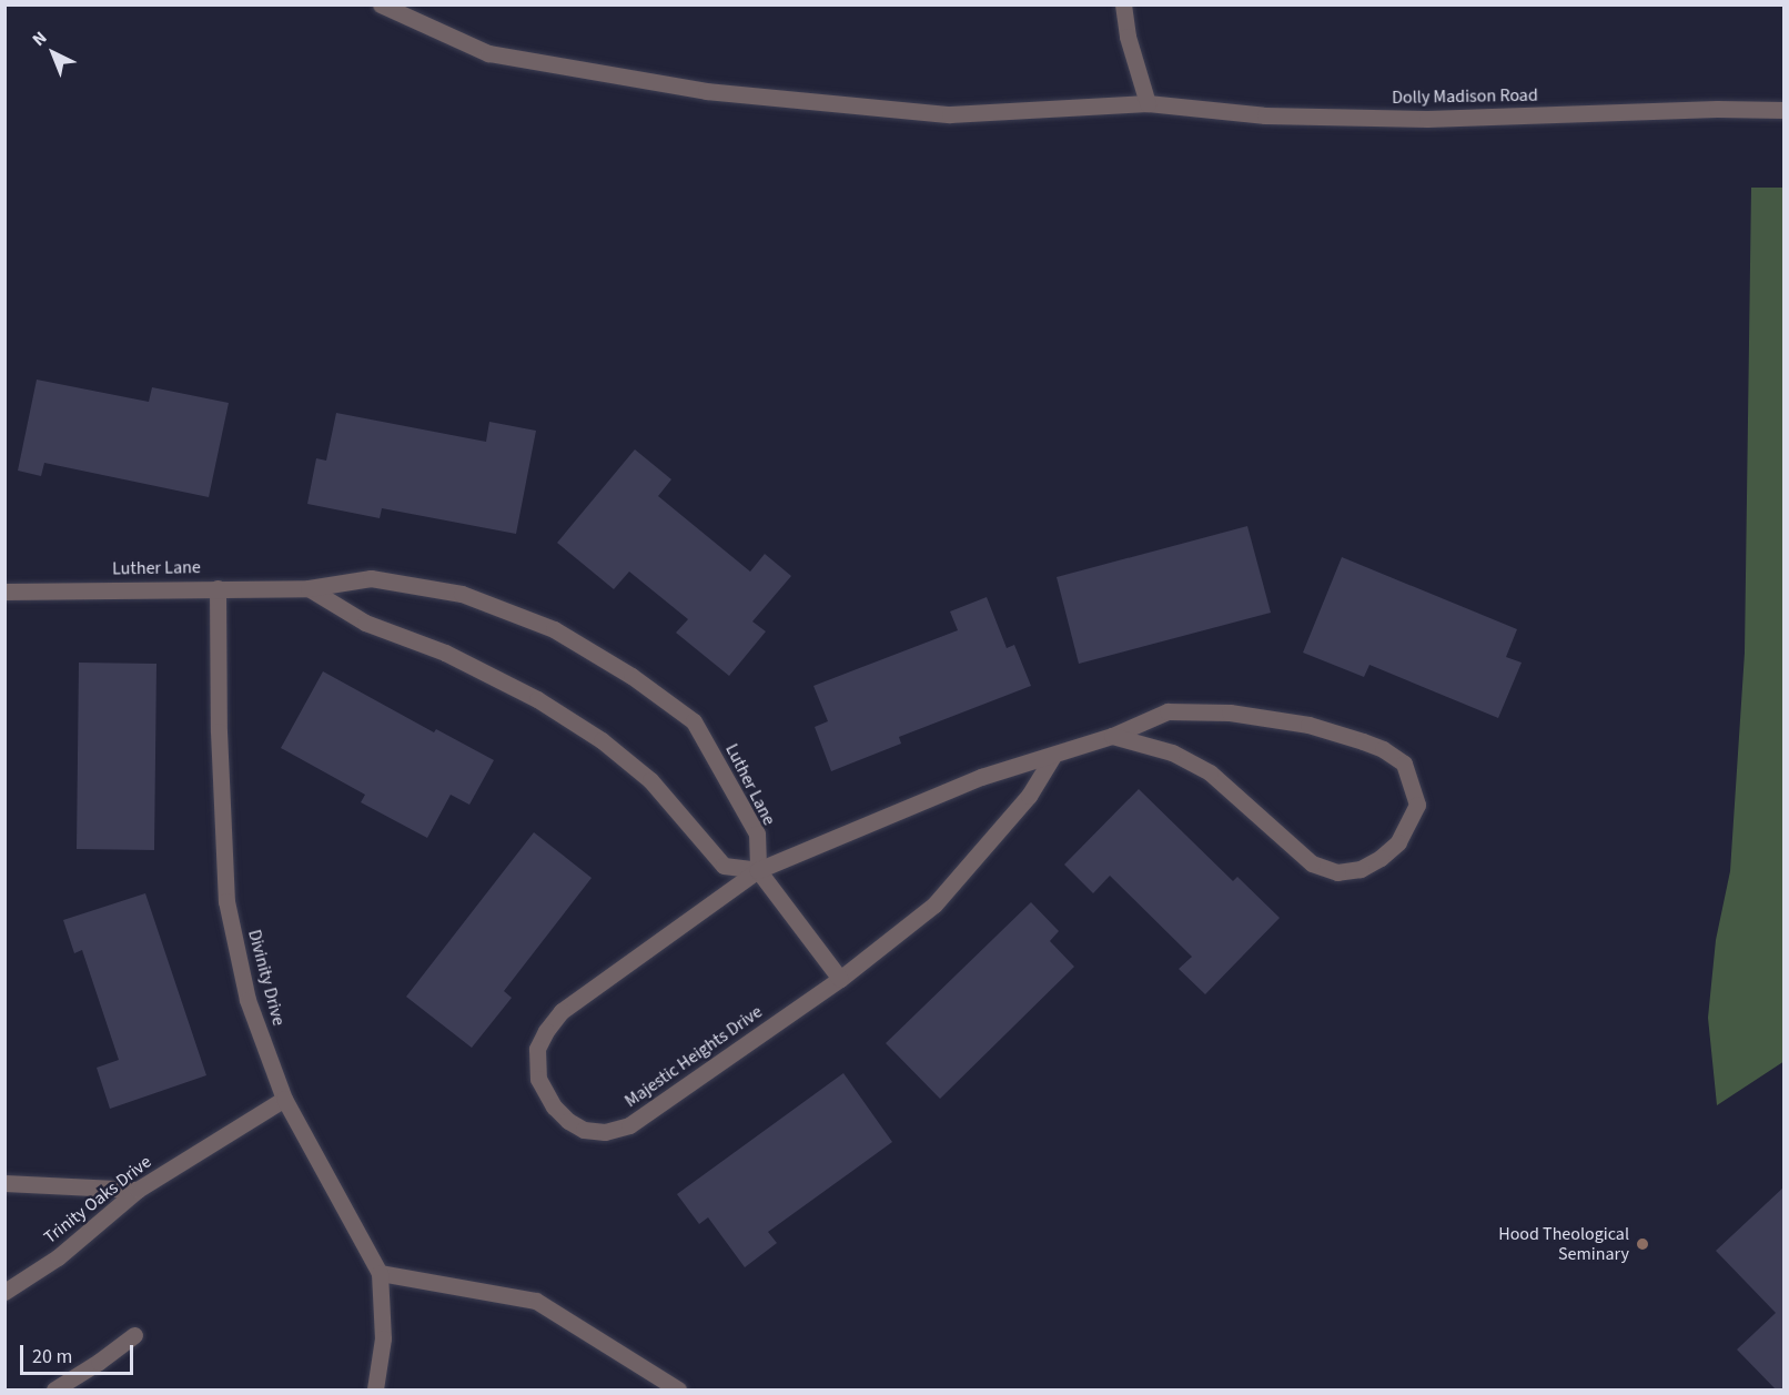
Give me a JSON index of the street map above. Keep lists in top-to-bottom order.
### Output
{
  "streets": {
    "street": [
      "Dolly Madison Road",
      "Luther Lane",
      "Divinity Drive",
      "Majestic Heights Drive",
      "Trinity Oaks Drive"
    ]
  },
  "crossings": [
    ["Luther Lane", "Divinity Drive"],
    ["Luther Lane", "Majestic Heights Drive"],
    ["Divinity Drive", "Trinity Oaks Drive"]
  ],
  "places": ["Hood Theological Seminary"],
  "scale_bar": "20 m",
  "north": "top left"
}
